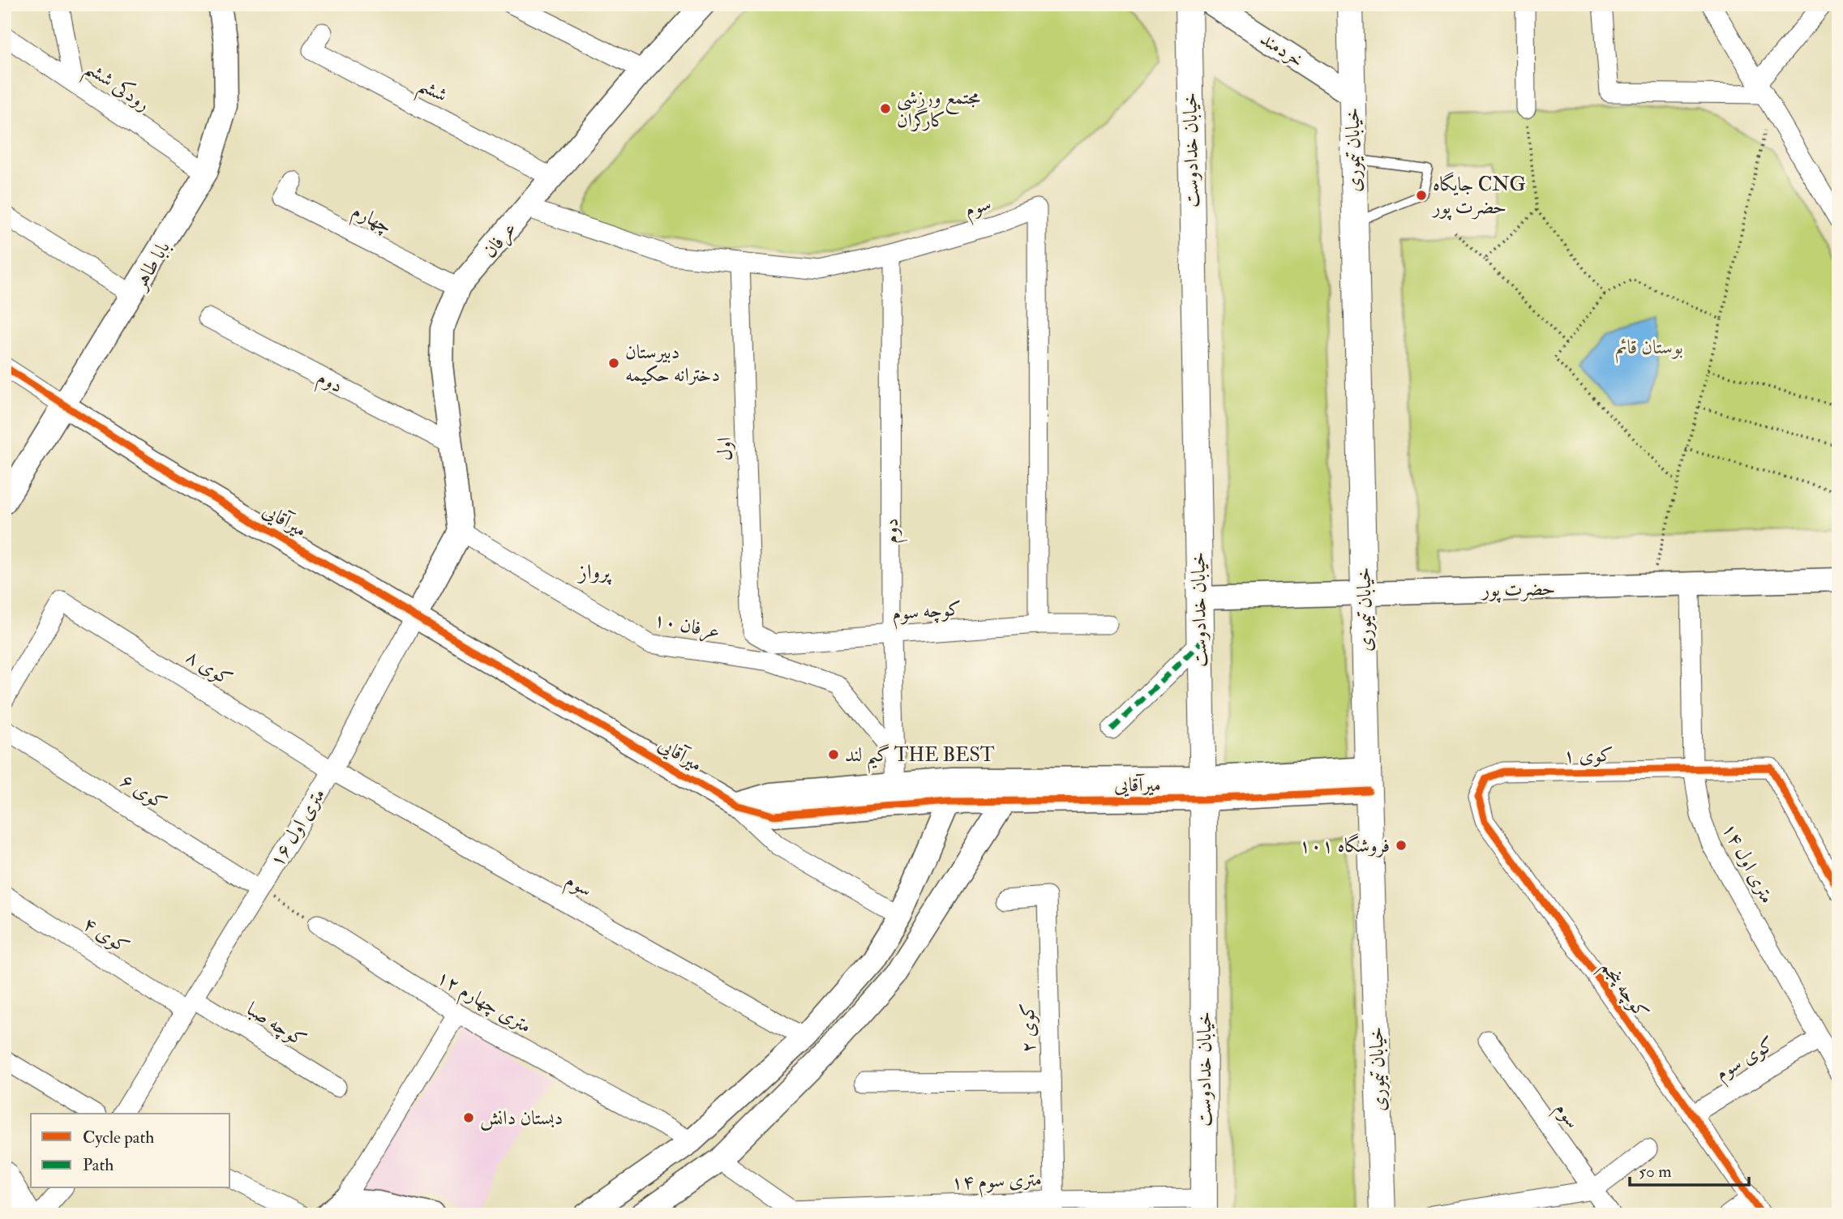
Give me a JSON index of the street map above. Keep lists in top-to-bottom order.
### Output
{
  "streets": {
    "main road": ["خیابان خدادوست", "خیابان تیموری"],
    "street": [
      "خردمند",
      "رودکی ششم",
      "ششم",
      "سوم",
      "چهارم",
      "عرفان",
      "بابا طاهر",
      "دوم",
      "اول",
      "میرآقایی",
      "حضرت پور",
      "کوچه سوم",
      "عرفان ۱۰",
      "کوی ۸",
      "کوی ۱",
      "کوی ۶",
      "۱۶ متری اول",
      "۱۴ متری اول",
      "کوی ۴",
      "کوچه پنجم",
      "۱۲ متری چهارم",
      "کوچه صبا",
      "کوی ۲",
      "کوی سوم",
      "۱۴ متری سوم"
    ]
  },
  "crossings": [
    ["خردمند", "خیابان تیموری"],
    ["رودکی ششم", "بابا طاهر"],
    ["ششم", "عرفان"],
    ["خیابان خدادوست", "میرآقایی"],
    ["خیابان خدادوست", "حضرت پور"],
    ["خیابان خدادوست", "۱۴ متری سوم"],
    ["خیابان تیموری", "میرآقایی"],
    ["خیابان تیموری", "حضرت پور"],
    ["سوم", "عرفان"],
    ["سوم", "دوم"],
    ["سوم", "اول"],
    ["سوم", "کوچه سوم"],
    ["سوم", "کوی ۸"],
    ["سوم", "۱۶ متری اول"],
    ["چهارم", "عرفان"],
    ["عرفان", "دوم"],
    ["عرفان", "عرفان ۱۰"],
    ["عرفان", "۱۶ متری اول"],
    ["بابا طاهر", "میرآقایی"],
    ["دوم", "میرآقایی"],
    ["دوم", "کوچه سوم"],
    ["دوم", "عرفان ۱۰"],
    ["اول", "کوچه سوم"],
    ["میرآقایی", "۱۶ متری اول"],
    ["حضرت پور", "۱۴ متری اول"],
    ["عرفان ۱۰", "۱۶ متری اول"],
    ["کوی ۸", "۱۶ متری اول"],
    ["کوی ۱", "۱۴ متری اول"],
    ["کوی ۱", "کوچه پنجم"],
    ["کوی ۶", "۱۶ متری اول"],
    ["۱۶ متری اول", "کوی ۴"],
    ["۱۶ متری اول", "کوچه صبا"],
    ["۱۴ متری اول", "کوی سوم"],
    ["کوی ۴", "کوچه صبا"],
    ["کوچه پنجم", "کوی سوم"],
    ["کوی ۲", "۱۴ متری سوم"]
  ],
  "districts": ["پرواز"],
  "parks": ["بوستان قائم"],
  "places": [
    "مجتمع ورزشی کارگران",
    "جایگاه CNG حضرت پور",
    "دبیرستان دخترانه حکیمه",
    "گیم لند THE BEST",
    "فروشگاه ۱۰۱",
    "دبستان دانش"
  ],
  "legend": ["Cycle path", "Path"],
  "scale_bar": "50 m"
}
